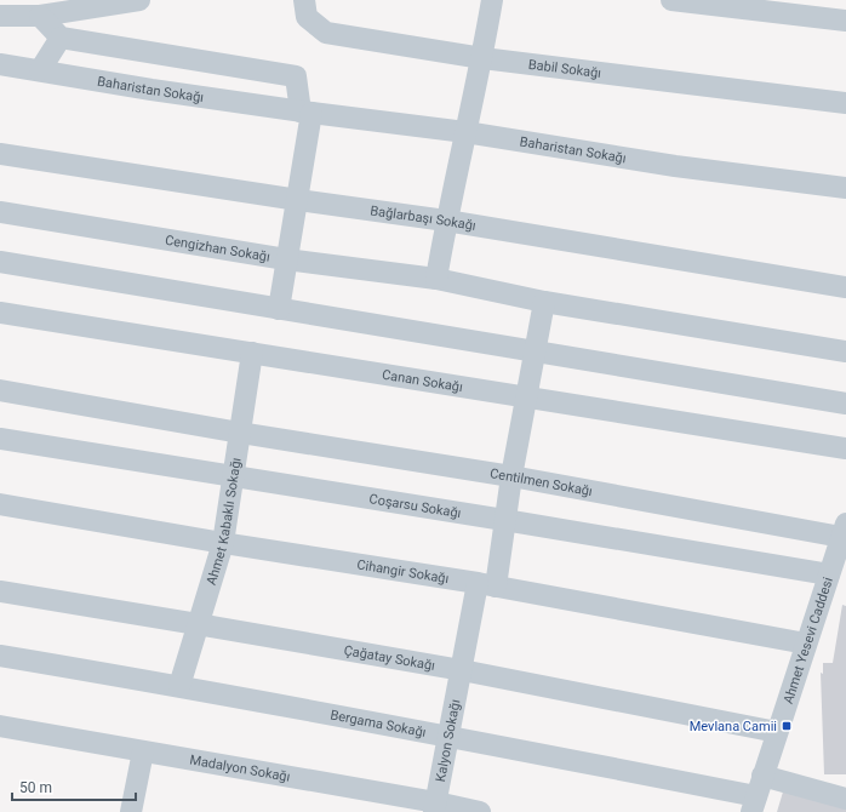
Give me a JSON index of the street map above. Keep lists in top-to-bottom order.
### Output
{
  "streets": {
    "street": [
      "Babil Sokağı",
      "Baharistan Sokağı",
      "Bağlarbaşı Sokağı",
      "Cengizhan Sokağı",
      "Canan Sokağı",
      "Centilmen Sokağı",
      "Coşarsu Sokağı",
      "Ahmet Kabaklı Sokağı",
      "Cihangir Sokağı",
      "Ahmet Yesevi Caddesi",
      "Çağatay Sokağı",
      "Bergama Sokağı",
      "Kalyon Sokağı",
      "Madalyon Sokağı"
    ]
  },
  "crossings": [
    ["Cengizhan Sokağı", "Kalyon Sokağı"],
    ["Canan Sokağı", "Ahmet Kabaklı Sokağı"],
    ["Canan Sokağı", "Kalyon Sokağı"],
    ["Centilmen Sokağı", "Ahmet Kabaklı Sokağı"],
    ["Centilmen Sokağı", "Ahmet Yesevi Caddesi"],
    ["Centilmen Sokağı", "Kalyon Sokağı"],
    ["Coşarsu Sokağı", "Ahmet Kabaklı Sokağı"],
    ["Coşarsu Sokağı", "Ahmet Yesevi Caddesi"],
    ["Coşarsu Sokağı", "Kalyon Sokağı"],
    ["Ahmet Kabaklı Sokağı", "Cihangir Sokağı"],
    ["Ahmet Kabaklı Sokağı", "Çağatay Sokağı"],
    ["Ahmet Kabaklı Sokağı", "Bergama Sokağı"],
    ["Cihangir Sokağı", "Ahmet Yesevi Caddesi"],
    ["Cihangir Sokağı", "Kalyon Sokağı"],
    ["Ahmet Yesevi Caddesi", "Çağatay Sokağı"],
    ["Ahmet Yesevi Caddesi", "Bergama Sokağı"],
    ["Çağatay Sokağı", "Kalyon Sokağı"],
    ["Bergama Sokağı", "Kalyon Sokağı"],
    ["Kalyon Sokağı", "Madalyon Sokağı"]
  ],
  "places": {
    "transit": ["Mevlana Camii"]
  },
  "scale_bar": "50 m"
}
